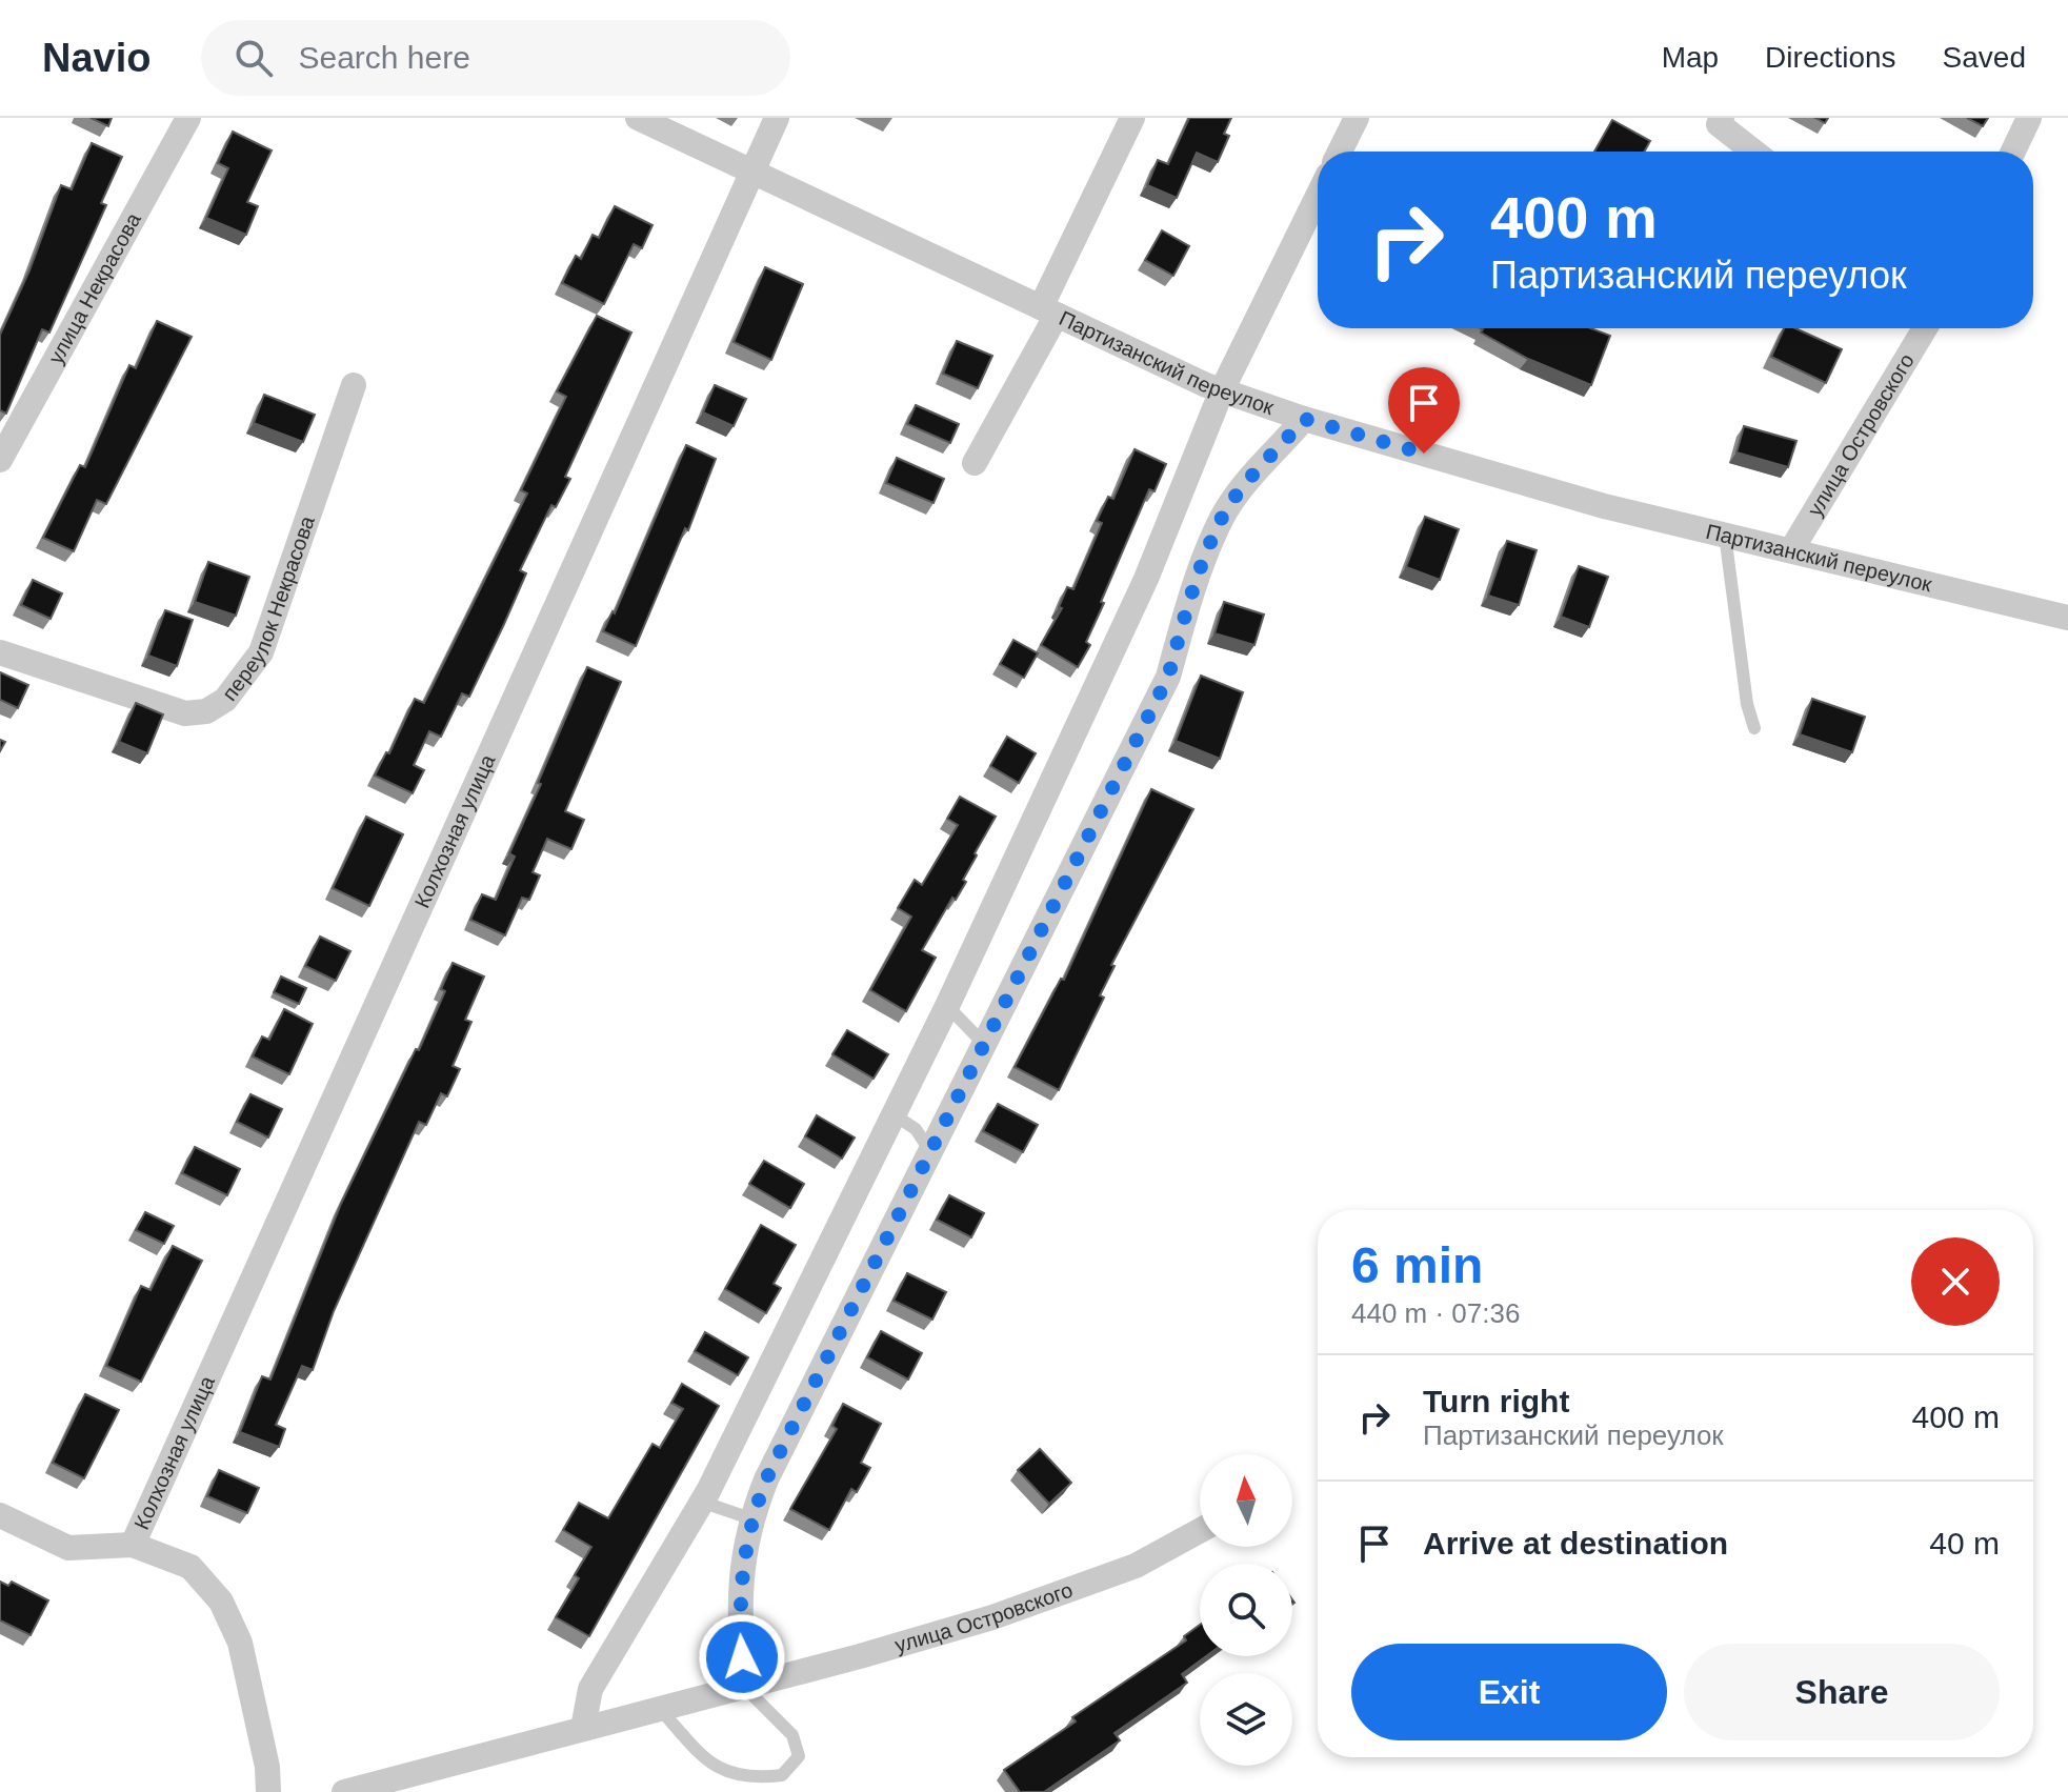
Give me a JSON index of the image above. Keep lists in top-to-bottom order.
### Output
{
  "streets": {
    "street": [
      "улица Некрасова",
      "Партизанский переулок",
      "улица Островского",
      "переулок Некрасова",
      "Колхозная улица"
    ]
  },
  "crossings": [
    ["Партизанский переулок", "улица Островского"],
    ["Партизанский переулок", "Колхозная улица"]
  ],
  "north": "top",
  "page": {
    "header": "Navio",
    "search": "Search here",
    "nav": ["Map", "Directions", "Saved"],
    "turn": ["400 m", "Партизанский переулок"],
    "heading": ["6 min", "440 m · 07:36"],
    "list": [
      {
        "name": "Turn right",
        "note": "Партизанский переулок",
        "value": "400 m"
      },
      {
        "name": "Arrive at destination",
        "value": "40 m"
      }
    ],
    "buttons": ["Exit", "Share"]
  }
}
